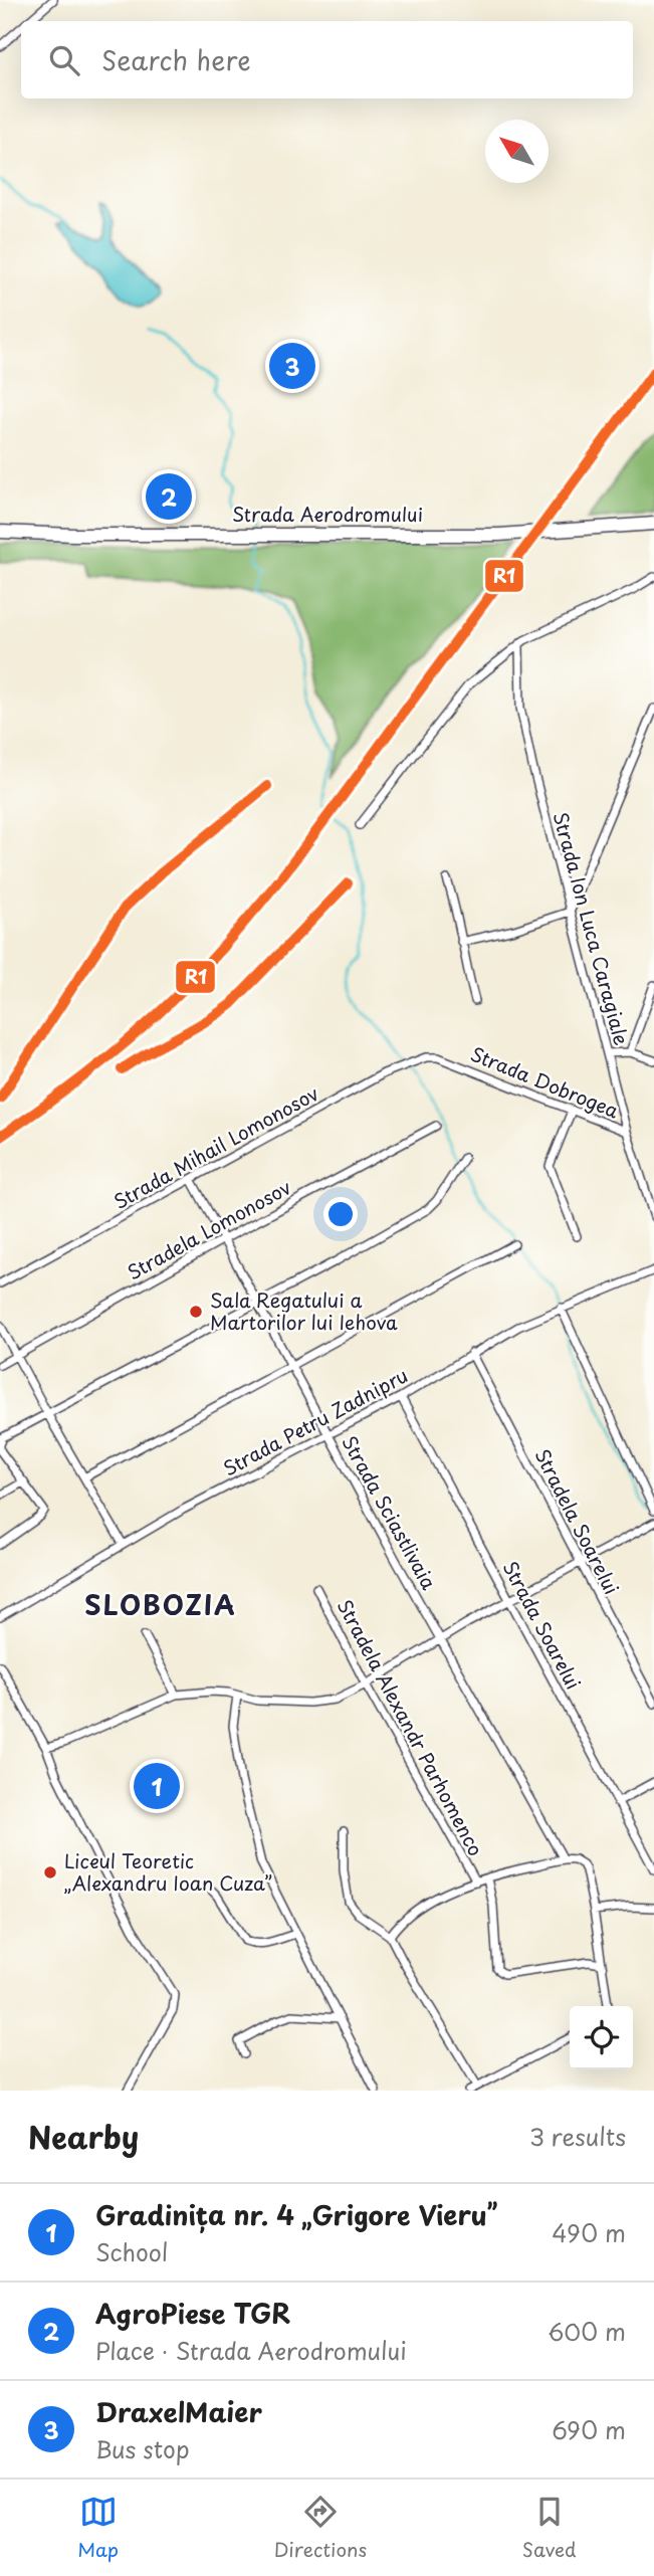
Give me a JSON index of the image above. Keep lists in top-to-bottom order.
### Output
{
  "streets": {
    "highway": ["Strada Aerodromului"],
    "street": [
      "Strada Ion Luca Caragiale",
      "Strada Dobrogea",
      "Strada Mihail Lomonosov",
      "Stradela Lomonosov",
      "Strada Petru Zadnipru",
      "Strada Sciastlivaia",
      "Stradela Soarelui",
      "Strada Soarelui",
      "Stradela Alexandr Parhomenco"
    ]
  },
  "crossings": [
    ["Strada Ion Luca Caragiale", "Strada Dobrogea"],
    ["Strada Dobrogea", "Strada Mihail Lomonosov"],
    ["Strada Mihail Lomonosov", "Strada Sciastlivaia"],
    ["Stradela Lomonosov", "Strada Sciastlivaia"],
    ["Strada Petru Zadnipru", "Strada Sciastlivaia"],
    ["Strada Petru Zadnipru", "Stradela Soarelui"],
    ["Strada Petru Zadnipru", "Strada Soarelui"]
  ],
  "districts": ["SLOBOZIA"],
  "places": ["Sala Regatului a Martorilor lui Iehova", "Liceul Teoretic „Alexandru Ioan Cuza”"],
  "lines": ["transit line R1"],
  "north": "top left",
  "page": {
    "search": "Search here",
    "pins": ["3", "2", "1"],
    "heading": ["Nearby", "3 results"],
    "list": [
      {
        "mark": "1",
        "name": "Gradinița nr. 4 „Grigore Vieru”",
        "note": "School",
        "value": "490 m"
      },
      {
        "mark": "2",
        "name": "AgroPiese TGR",
        "note": "Place · Strada Aerodromului",
        "value": "600 m"
      },
      {
        "mark": "3",
        "name": "DraxelMaier",
        "note": "Bus stop",
        "value": "690 m"
      }
    ],
    "nav": ["Map", "Directions", "Saved"]
  }
}
